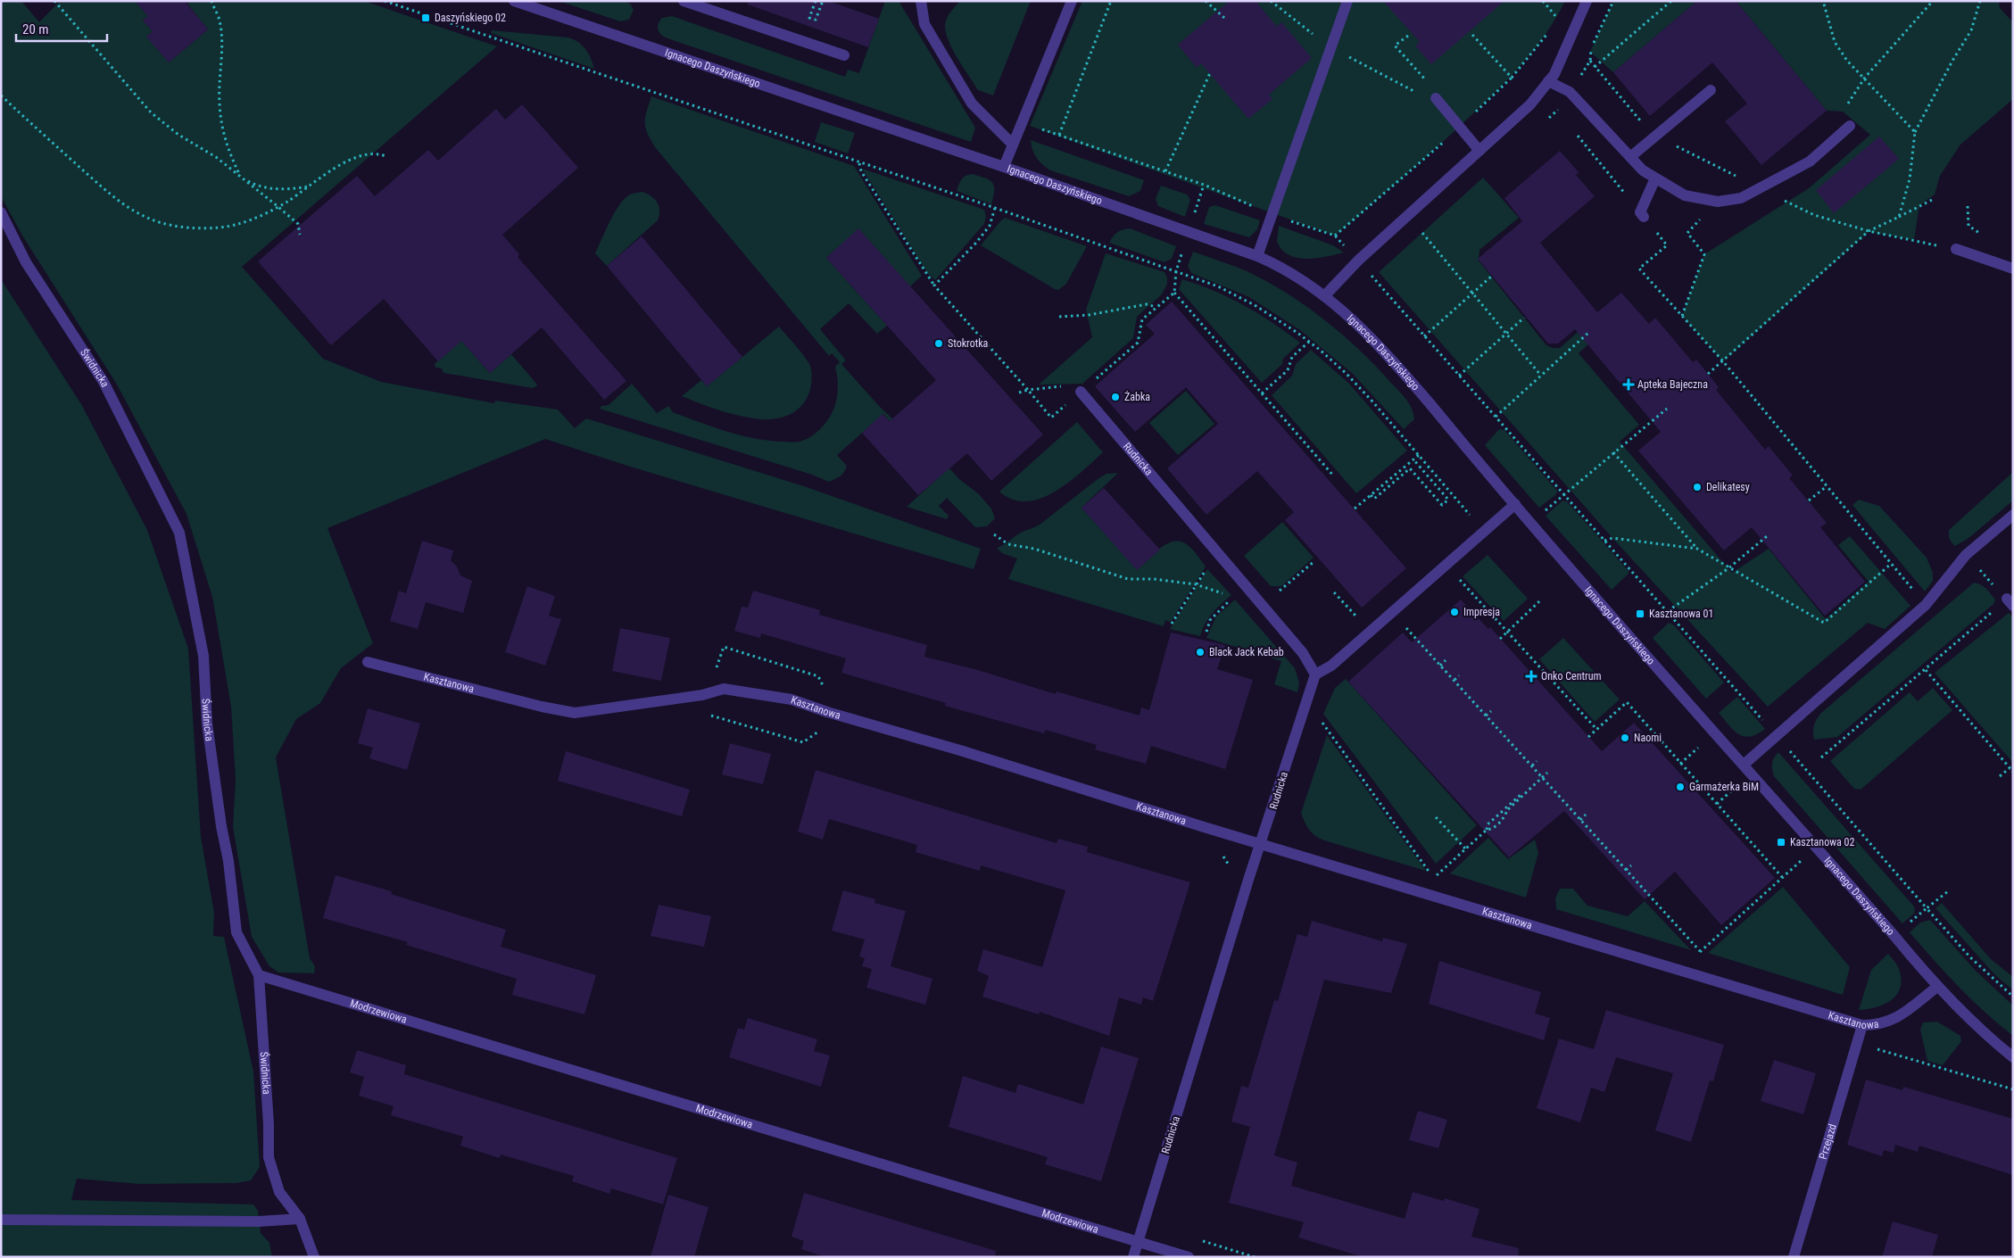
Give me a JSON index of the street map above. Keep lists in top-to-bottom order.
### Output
{
  "streets": {
    "street": [
      "Ignacego Daszyńskiego",
      "Świdnicka",
      "Rudnicka",
      "Kasztanowa",
      "Modrzewiowa",
      "Przejazd"
    ]
  },
  "crossings": [
    ["Ignacego Daszyńskiego", "Kasztanowa"],
    ["Świdnicka", "Modrzewiowa"],
    ["Rudnicka", "Kasztanowa"],
    ["Rudnicka", "Modrzewiowa"],
    ["Kasztanowa", "Przejazd"]
  ],
  "places": {
    "transit": ["Daszyńskiego 02", "Kasztanowa 01", "Kasztanowa 02"],
    "other": [
      "Stokrotka",
      "Żabka",
      "Delikatesy",
      "Impresja",
      "Black Jack Kebab",
      "Naomi",
      "Garmażerka BiM"
    ],
    "health": ["Apteka Bajeczna", "Onko Centrum"]
  },
  "scale_bar": "20 m"
}
